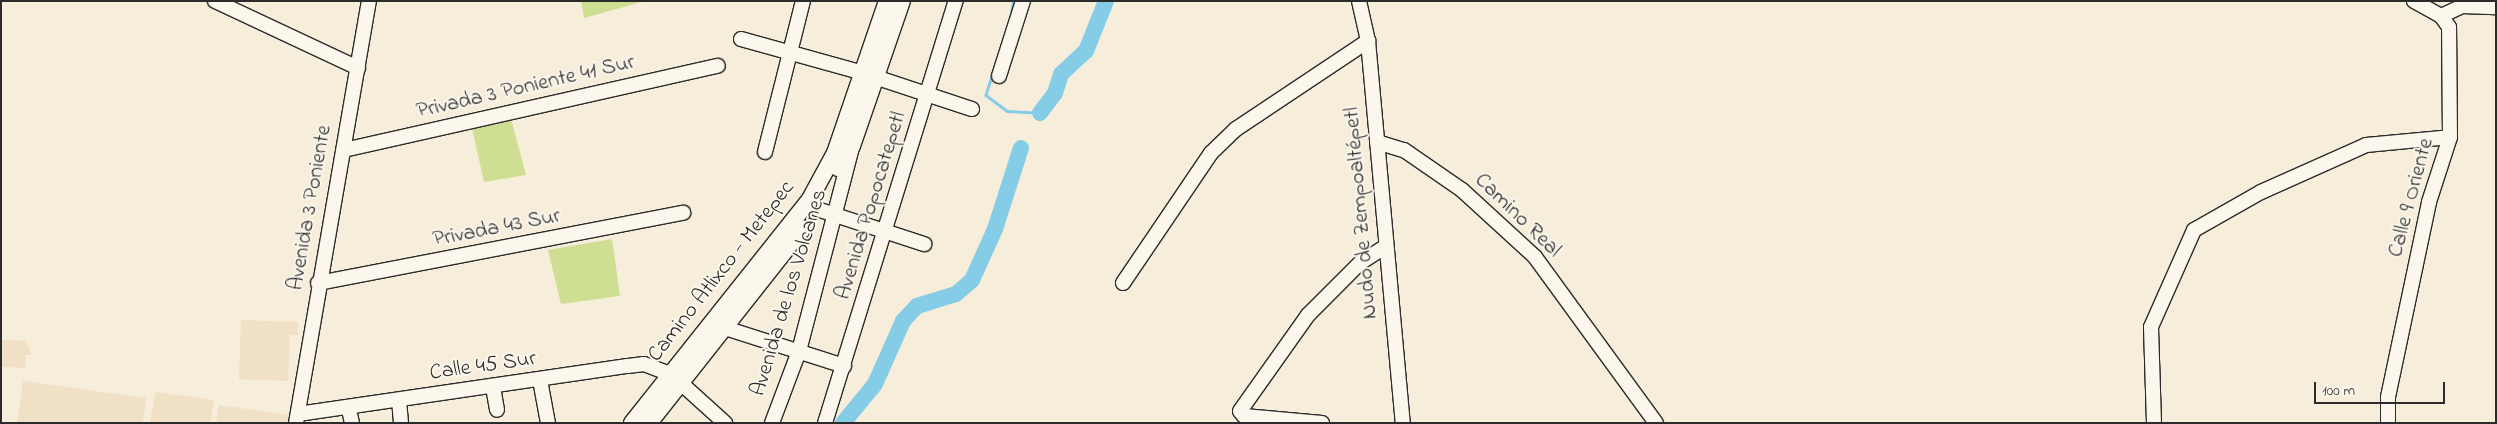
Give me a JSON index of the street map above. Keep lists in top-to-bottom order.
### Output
{
  "streets": {
    "main road": ["Camino Atlixco - Metepec"],
    "street": [
      "Privada 3 Poniente 41 Sur",
      "Calle 9 Oriente",
      "Avenida Popocatepetl",
      "Avenida 3 Poniente",
      "Nudo de Zempoaltépetl",
      "Camino Real",
      "Privada 43 Sur",
      "Avenida de los Volcanes",
      "Calle 45 Sur"
    ]
  },
  "crossings": [
    ["Privada 3 Poniente 41 Sur", "Avenida 3 Poniente"],
    ["Avenida 3 Poniente", "Privada 43 Sur"],
    ["Avenida 3 Poniente", "Calle 45 Sur"],
    ["Nudo de Zempoaltépetl", "Camino Real"],
    ["Camino Atlixco - Metepec", "Calle 45 Sur"]
  ],
  "scale_bar": "100 m"
}
